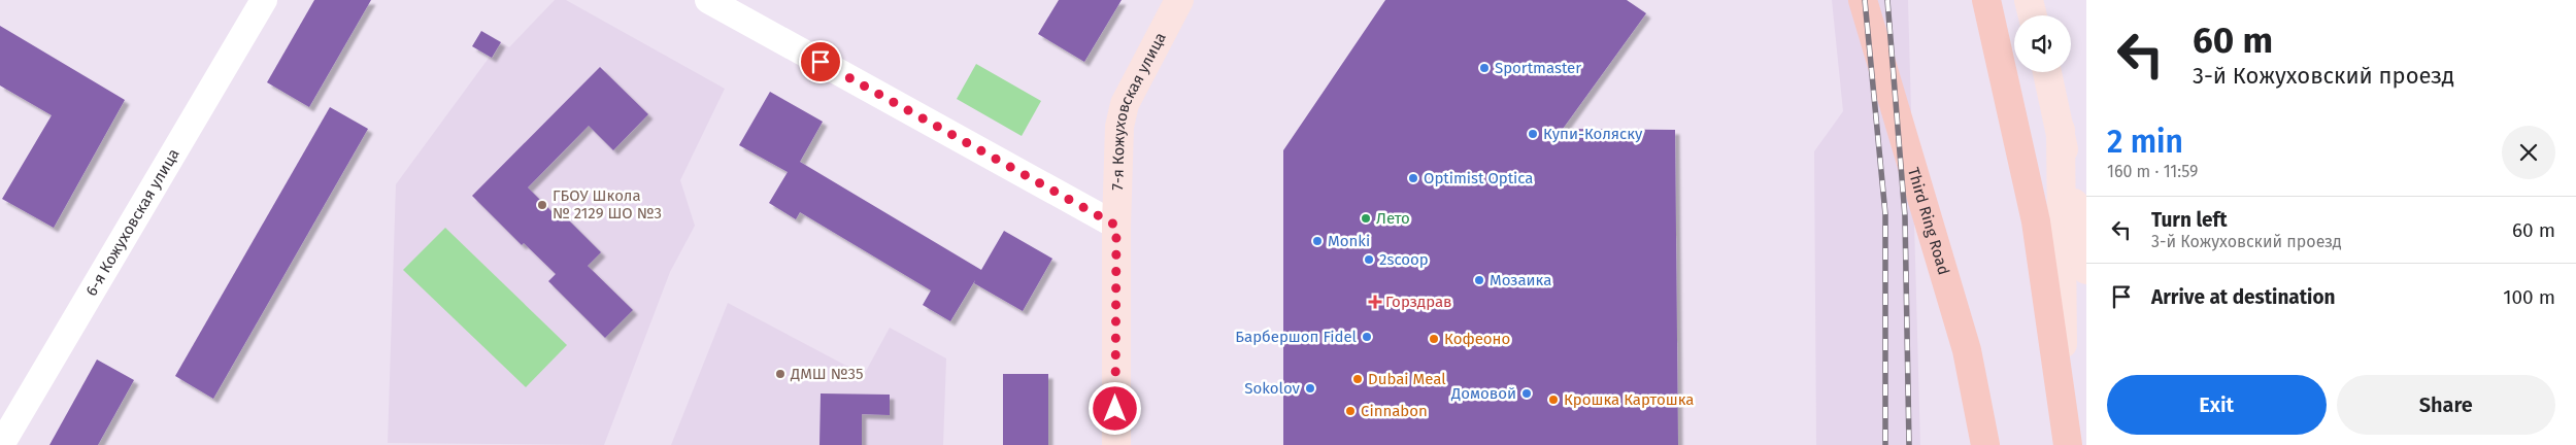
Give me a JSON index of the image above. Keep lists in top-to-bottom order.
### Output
{
  "streets": {
    "main road": ["7-я Кожуховская улица", "Third Ring Road"],
    "street": ["6-я Кожуховская улица"]
  },
  "places": {
    "other": [
      "Sportmaster",
      "Купи-Коляску",
      "Optimist Optica",
      "ГБОУ Школа № 2129 ШО №3",
      "Лето",
      "Monki",
      "2scoop",
      "Мозаика",
      "Барбершоп Fidel",
      "Кофеоно",
      "ДМШ №35",
      "Dubai Meal",
      "Sokolov",
      "Домовой",
      "Крошка Картошка",
      "Cinnabon"
    ],
    "health": ["Горздрав"]
  },
  "page": {
    "turn": ["60 m", "3-й Кожуховский проезд"],
    "heading": ["2 min", "160 m · 11:59"],
    "list": [
      {
        "name": "Turn left",
        "note": "3-й Кожуховский проезд",
        "value": "60 m"
      },
      {
        "name": "Arrive at destination",
        "value": "100 m"
      }
    ],
    "buttons": ["Exit", "Share"]
  }
}
